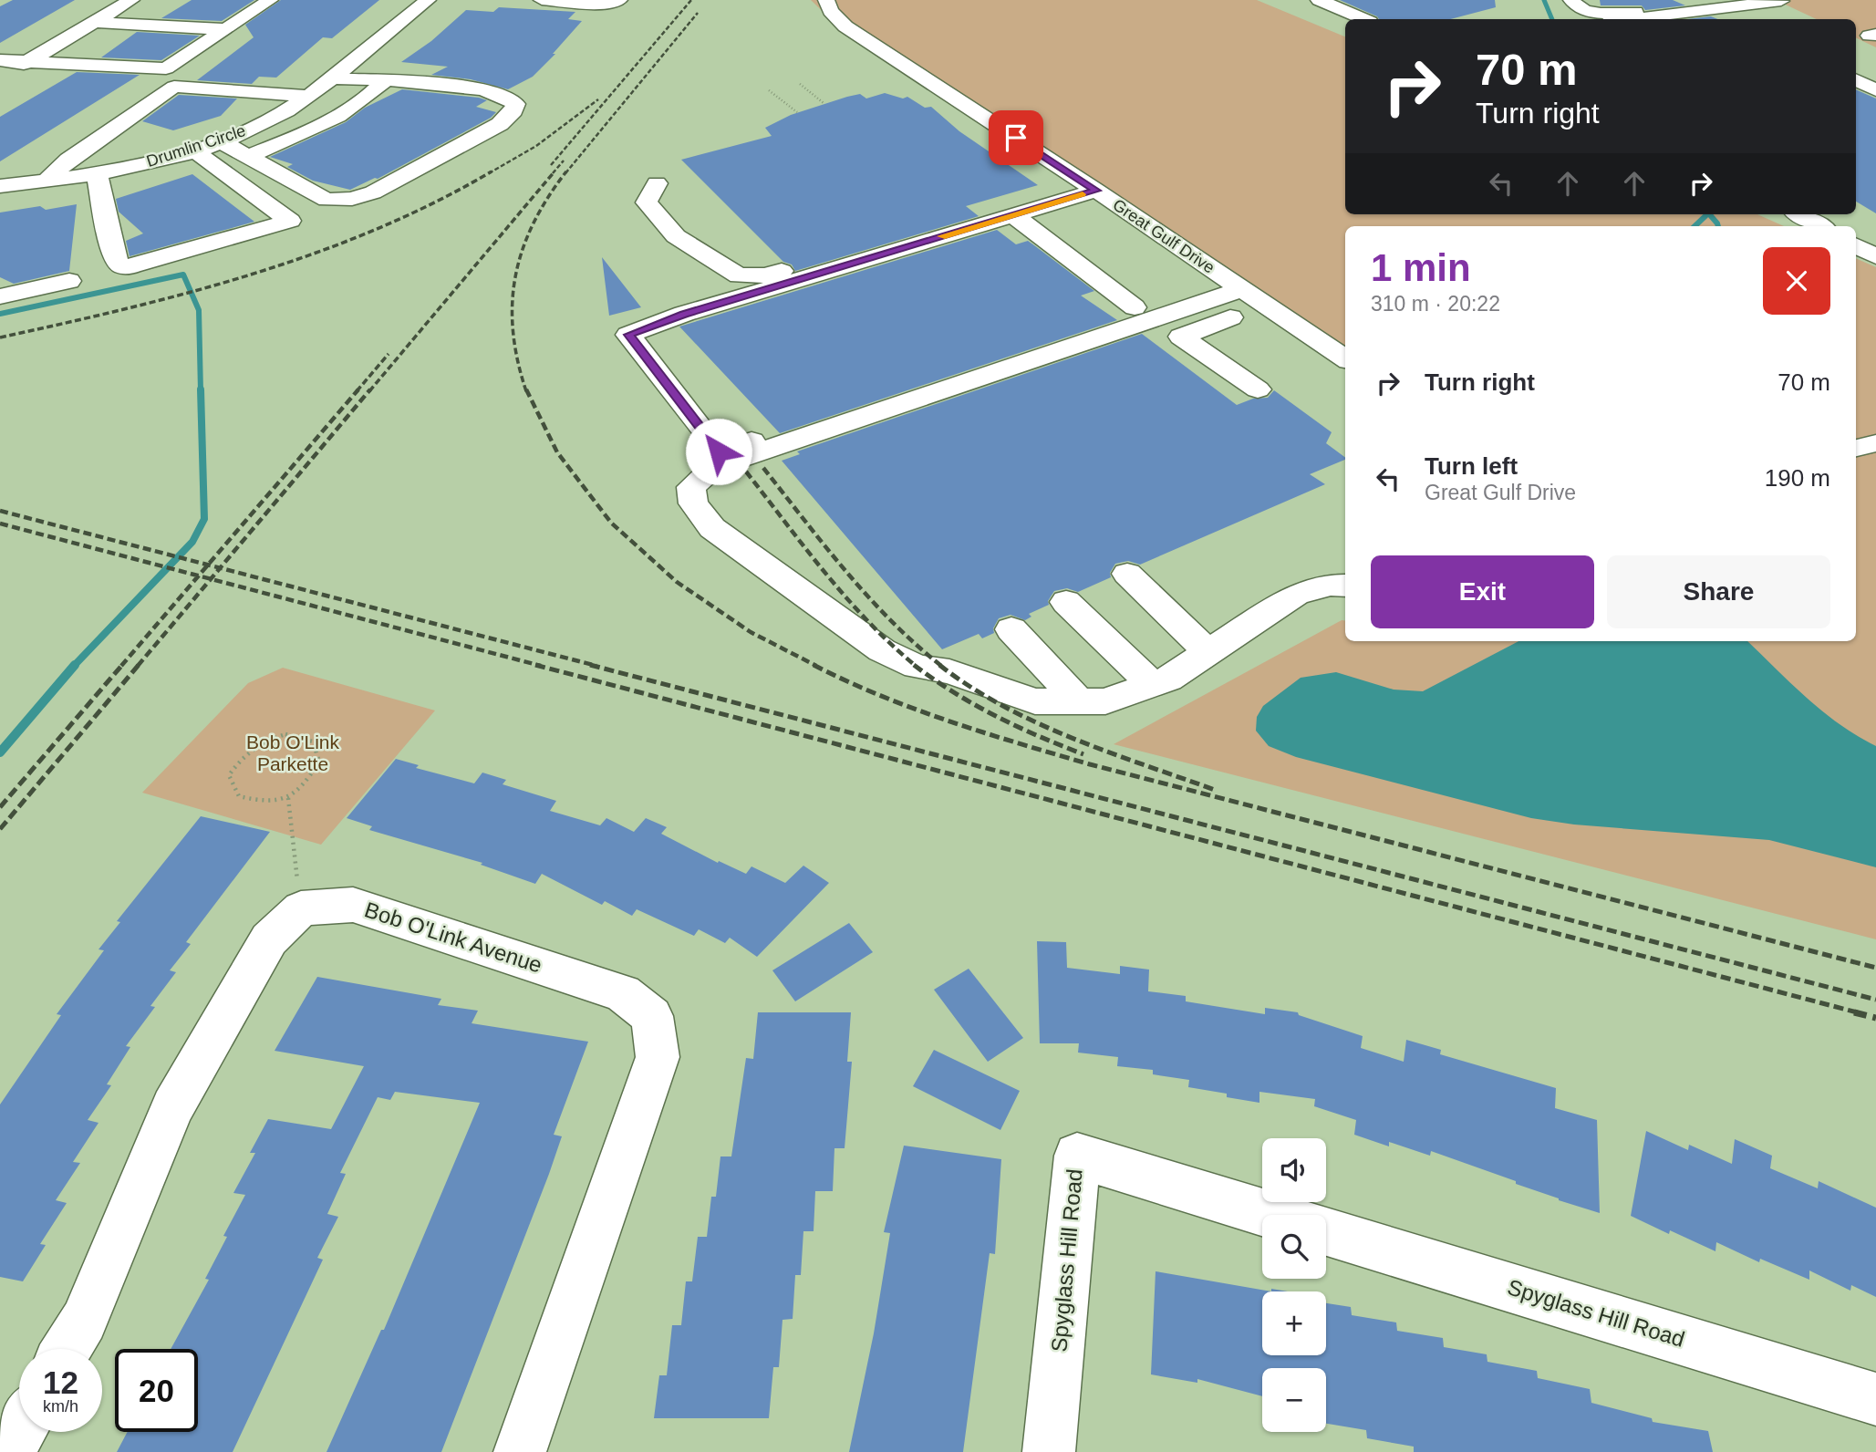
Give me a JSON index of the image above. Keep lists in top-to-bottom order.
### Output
{
  "streets": {
    "street": [
      "Drumlin Circle",
      "Great Gulf Drive",
      "Bob O'Link Avenue",
      "Spyglass Hill Road"
    ]
  },
  "parks": ["Bob O'Link Parkette"],
  "page": {
    "turn": ["70 m", "Turn right"],
    "heading": ["1 min", "310 m · 20:22"],
    "list": [
      {
        "name": "Turn right",
        "value": "70 m"
      },
      {
        "name": "Turn left",
        "note": "Great Gulf Drive",
        "value": "190 m"
      }
    ],
    "buttons": ["Exit", "Share"],
    "map_buttons": ["+", "−"],
    "speed": "12 km/h",
    "limit": "20"
  }
}
